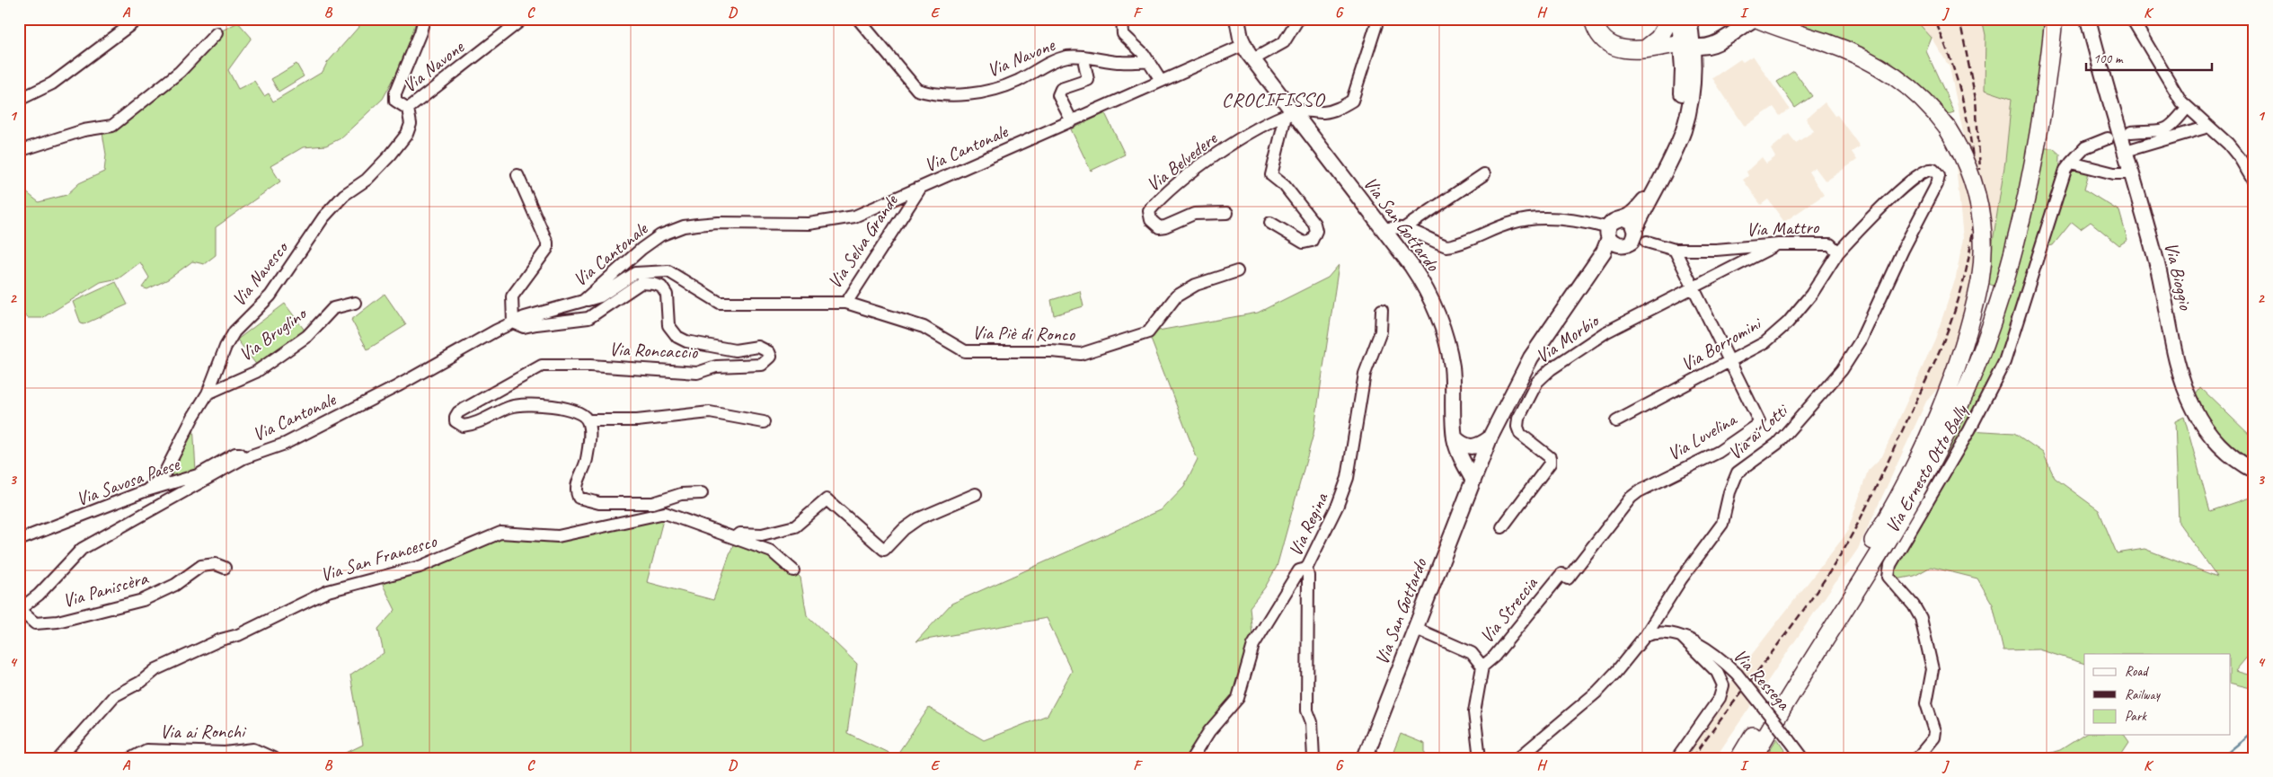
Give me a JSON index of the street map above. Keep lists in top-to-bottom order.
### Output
{
  "streets": {
    "main road": ["Via San Gottardo", "Via Bioggio"],
    "street": [
      "Via Navone",
      "Via Cantonale",
      "Via Belvedere",
      "Via Mattro",
      "Via Selva Grande",
      "Via Navesco",
      "Via Piè di Ronco",
      "Via Bruglino",
      "Via Morbio",
      "Via Borromini",
      "Via Roncaccio",
      "Via ai Lotti",
      "Via Luvelina",
      "Via Ernesto Otto Bally",
      "Via Savosa Paese",
      "Via Regina",
      "Via San Francesco",
      "Via Paniscèra",
      "Via Streccia",
      "Via Ressega",
      "Via ai Ronchi"
    ]
  },
  "crossings": [
    ["Via Navone", "Via Navesco"],
    ["Via Cantonale", "Via San Gottardo"],
    ["Via Cantonale", "Via Selva Grande"],
    ["Via Cantonale", "Via Roncaccio"],
    ["Via Cantonale", "Via Savosa Paese"],
    ["Via Cantonale", "Via Paniscèra"],
    ["Via Belvedere", "Via San Gottardo"],
    ["Via San Gottardo", "Via Mattro"],
    ["Via San Gottardo", "Via Streccia"],
    ["Via Mattro", "Via Morbio"],
    ["Via Mattro", "Via Borromini"],
    ["Via Mattro", "Via ai Lotti"],
    ["Via Mattro", "Via Luvelina"],
    ["Via Selva Grande", "Via Piè di Ronco"],
    ["Via Navesco", "Via Bruglino"],
    ["Via Navesco", "Via Savosa Paese"],
    ["Via Morbio", "Via Luvelina"],
    ["Via Borromini", "Via Luvelina"],
    ["Via ai Lotti", "Via Ressega"],
    ["Via Luvelina", "Via Streccia"]
  ],
  "districts": ["CROCIFISSO"],
  "legend": ["Road", "Railway", "Park"],
  "scale_bar": "100 m",
  "grid": {
    "columns": [
      "A",
      "B",
      "C",
      "D",
      "E",
      "F",
      "G",
      "H",
      "I",
      "J",
      "K"
    ],
    "rows": [
      "1",
      "2",
      "3",
      "4"
    ]
  }
}
